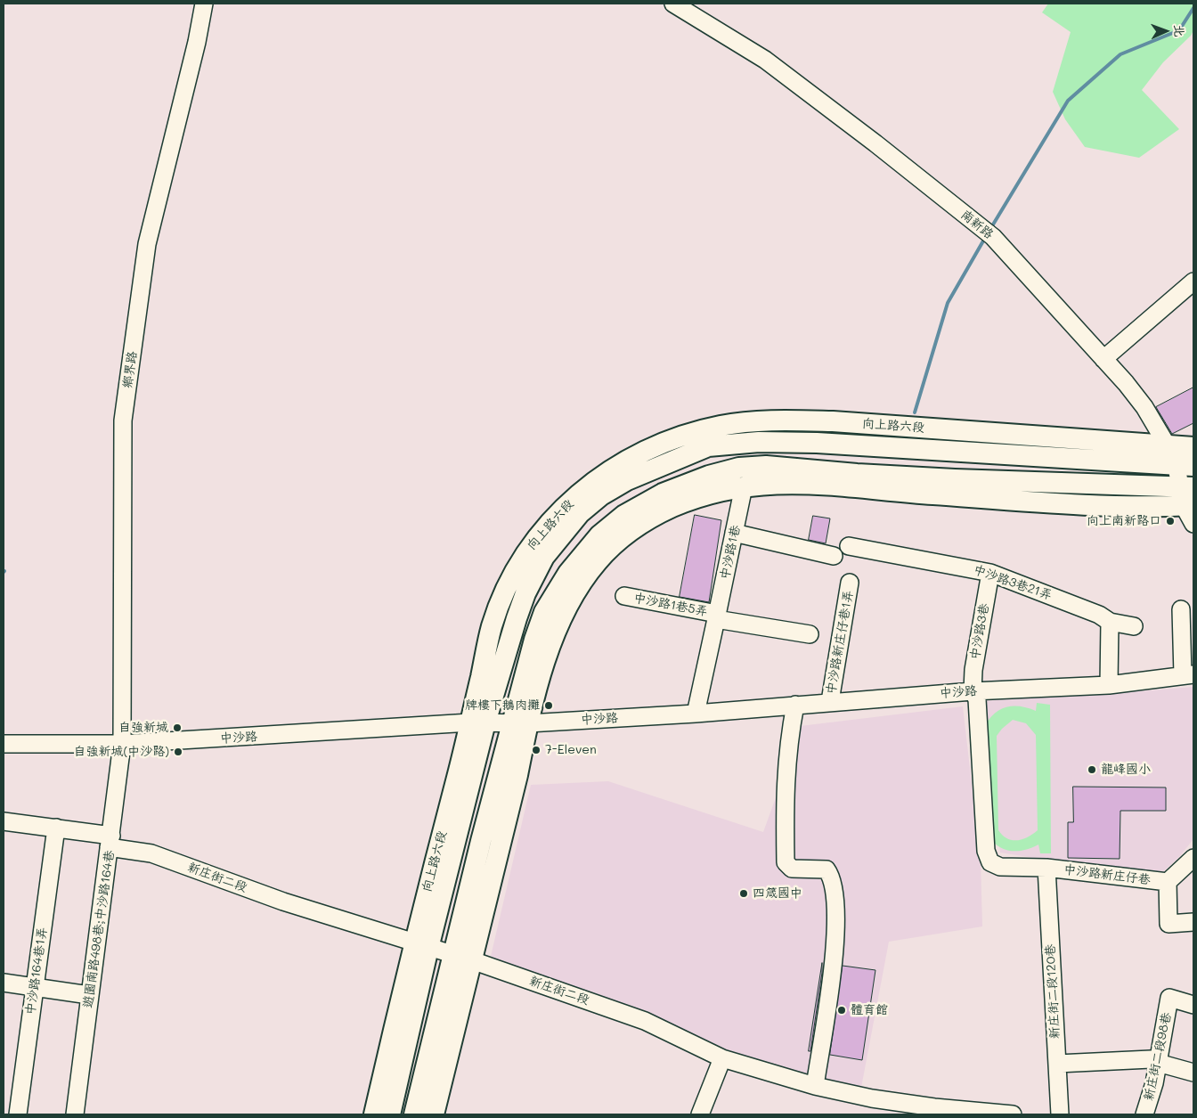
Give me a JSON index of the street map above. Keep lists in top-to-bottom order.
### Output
{
  "streets": {
    "main road": ["向上路六段"],
    "street": [
      "南新路",
      "鄉界路",
      "中沙路1巷",
      "中沙路3巷21弄",
      "中沙路1巷5弄",
      "中沙路3巷",
      "中沙路新庄仔巷1弄",
      "中沙路",
      "中沙路新庄仔巷",
      "新庄街二段",
      "遊園南路498巷;中沙路164巷",
      "中沙路164巷1弄",
      "新庄街二段120巷",
      "新庄街二段98巷"
    ]
  },
  "crossings": [
    ["南新路", "向上路六段"],
    ["鄉界路", "中沙路"],
    ["鄉界路", "遊園南路498巷;中沙路164巷"],
    ["向上路六段", "中沙路"],
    ["向上路六段", "新庄街二段"],
    ["中沙路1巷", "中沙路1巷5弄"],
    ["中沙路1巷", "中沙路"],
    ["中沙路3巷21弄", "中沙路3巷"],
    ["中沙路3巷", "中沙路"],
    ["中沙路3巷", "中沙路新庄仔巷"],
    ["中沙路3巷", "新庄街二段120巷"],
    ["中沙路新庄仔巷1弄", "中沙路"],
    ["中沙路", "遊園南路498巷;中沙路164巷"],
    ["中沙路新庄仔巷", "新庄街二段120巷"],
    ["新庄街二段", "遊園南路498巷;中沙路164巷"],
    ["新庄街二段", "中沙路164巷1弄"]
  ],
  "places": [
    "向上南新路口",
    "牌樓下鵝肉攤",
    "自強新城",
    "7-Eleven",
    "自強新城(中沙路)",
    "龍峰國小",
    "四箴國中",
    "體育館"
  ],
  "north": "right"
}
